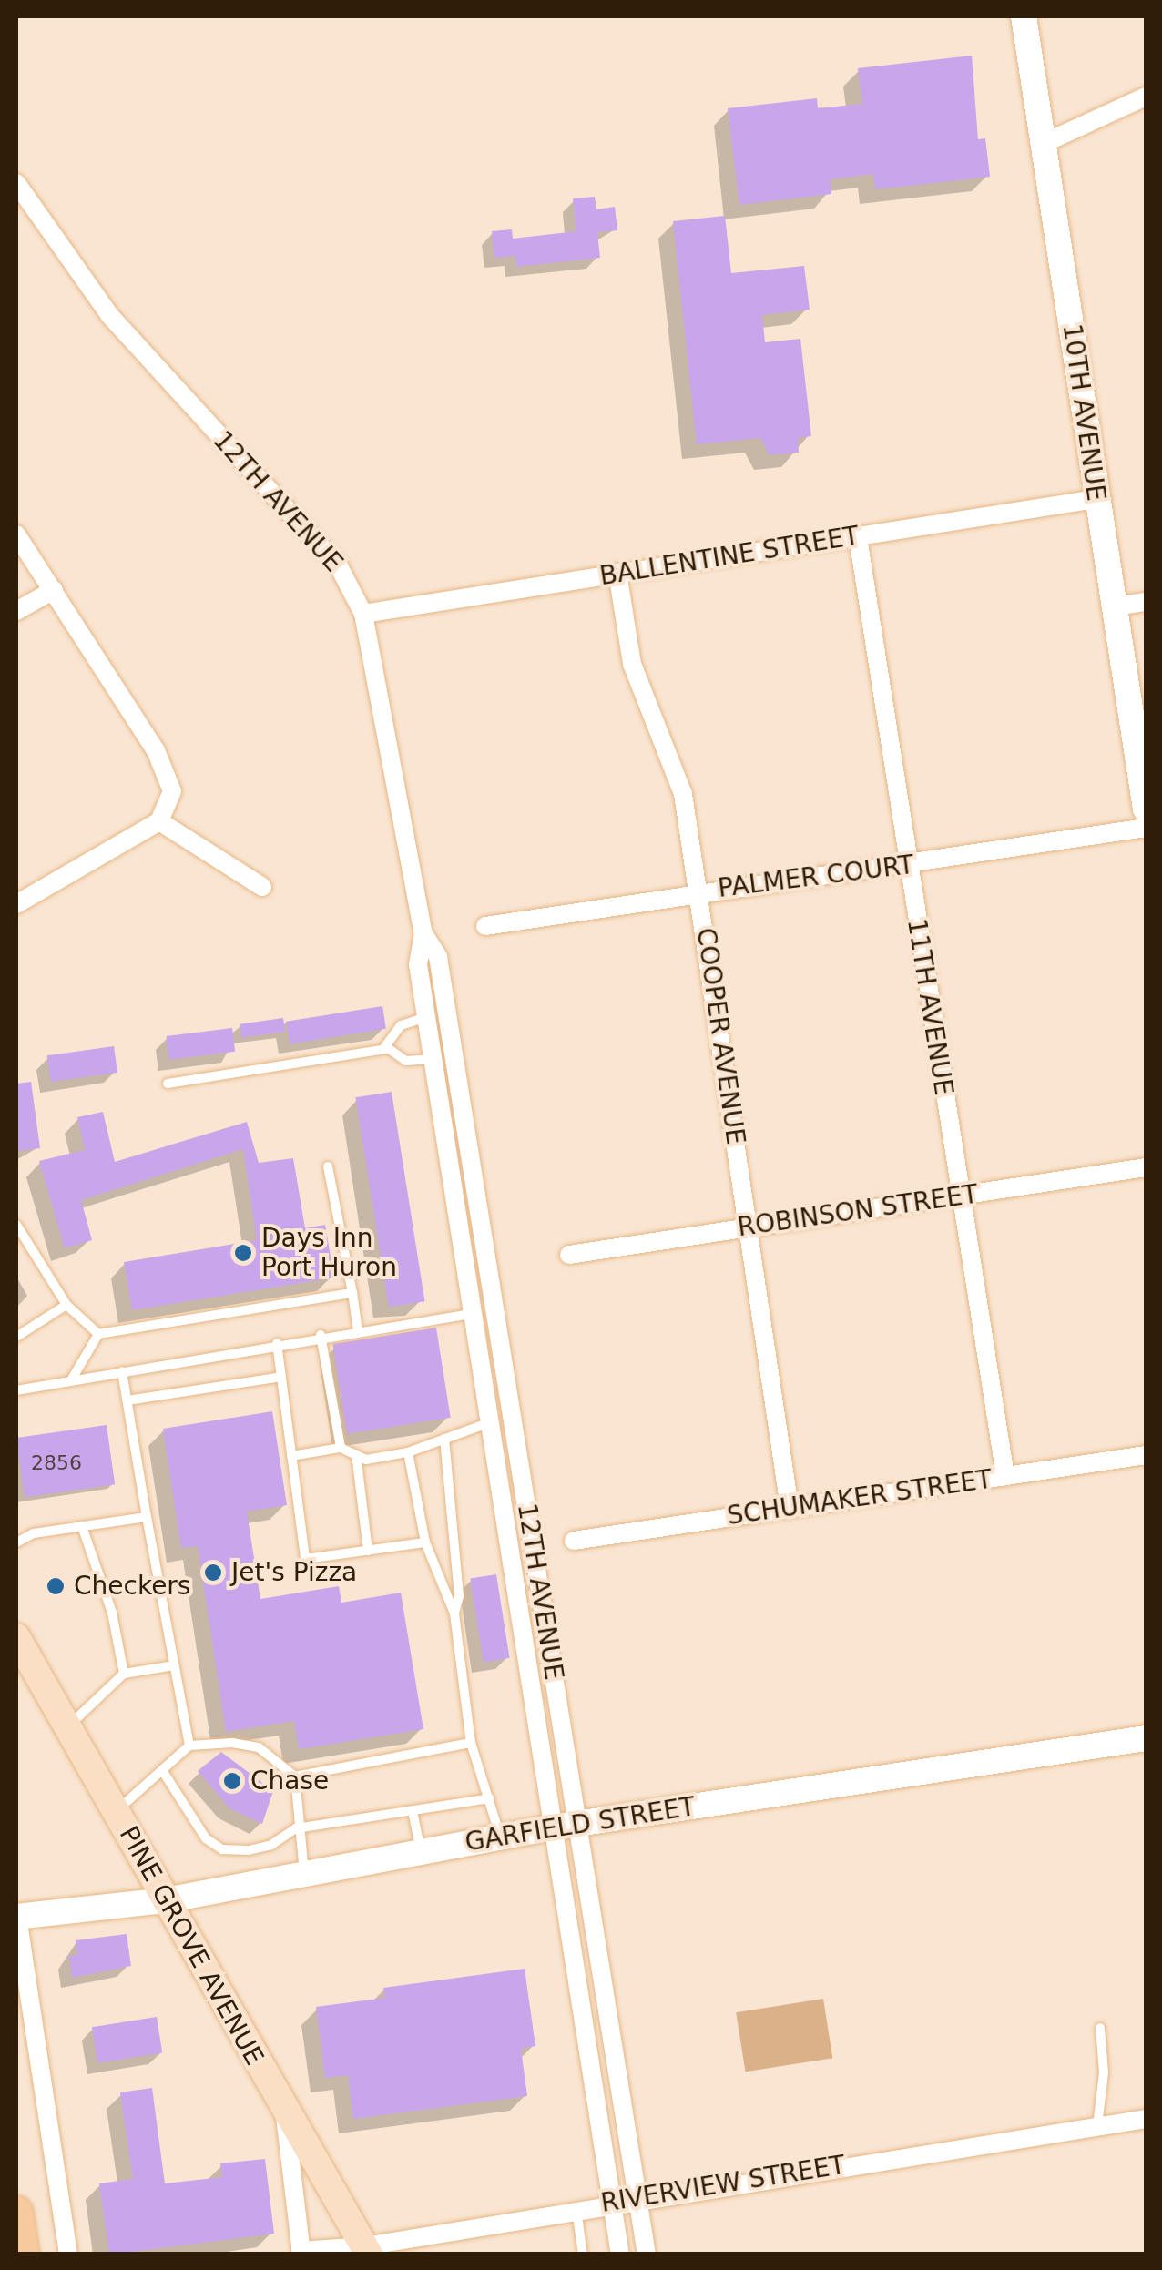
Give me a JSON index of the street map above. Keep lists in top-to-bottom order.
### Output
{
  "streets": {
    "main road": ["PINE GROVE AVENUE"],
    "street": [
      "10TH AVENUE",
      "12TH AVENUE",
      "BALLENTINE STREET",
      "PALMER COURT",
      "11TH AVENUE",
      "COOPER AVENUE",
      "ROBINSON STREET",
      "SCHUMAKER STREET",
      "GARFIELD STREET",
      "RIVERVIEW STREET"
    ]
  },
  "crossings": [
    ["10TH AVENUE", "BALLENTINE STREET"],
    ["12TH AVENUE", "BALLENTINE STREET"],
    ["12TH AVENUE", "GARFIELD STREET"],
    ["12TH AVENUE", "RIVERVIEW STREET"],
    ["BALLENTINE STREET", "11TH AVENUE"],
    ["BALLENTINE STREET", "COOPER AVENUE"],
    ["PALMER COURT", "11TH AVENUE"],
    ["PALMER COURT", "COOPER AVENUE"],
    ["11TH AVENUE", "ROBINSON STREET"],
    ["11TH AVENUE", "SCHUMAKER STREET"],
    ["COOPER AVENUE", "ROBINSON STREET"],
    ["COOPER AVENUE", "SCHUMAKER STREET"],
    ["GARFIELD STREET", "PINE GROVE AVENUE"],
    ["PINE GROVE AVENUE", "RIVERVIEW STREET"]
  ],
  "places": [
    "Days Inn Port Huron",
    "Jet's Pizza",
    "Checkers",
    "Chase"
  ],
  "house_numbers": ["2856"]
}
